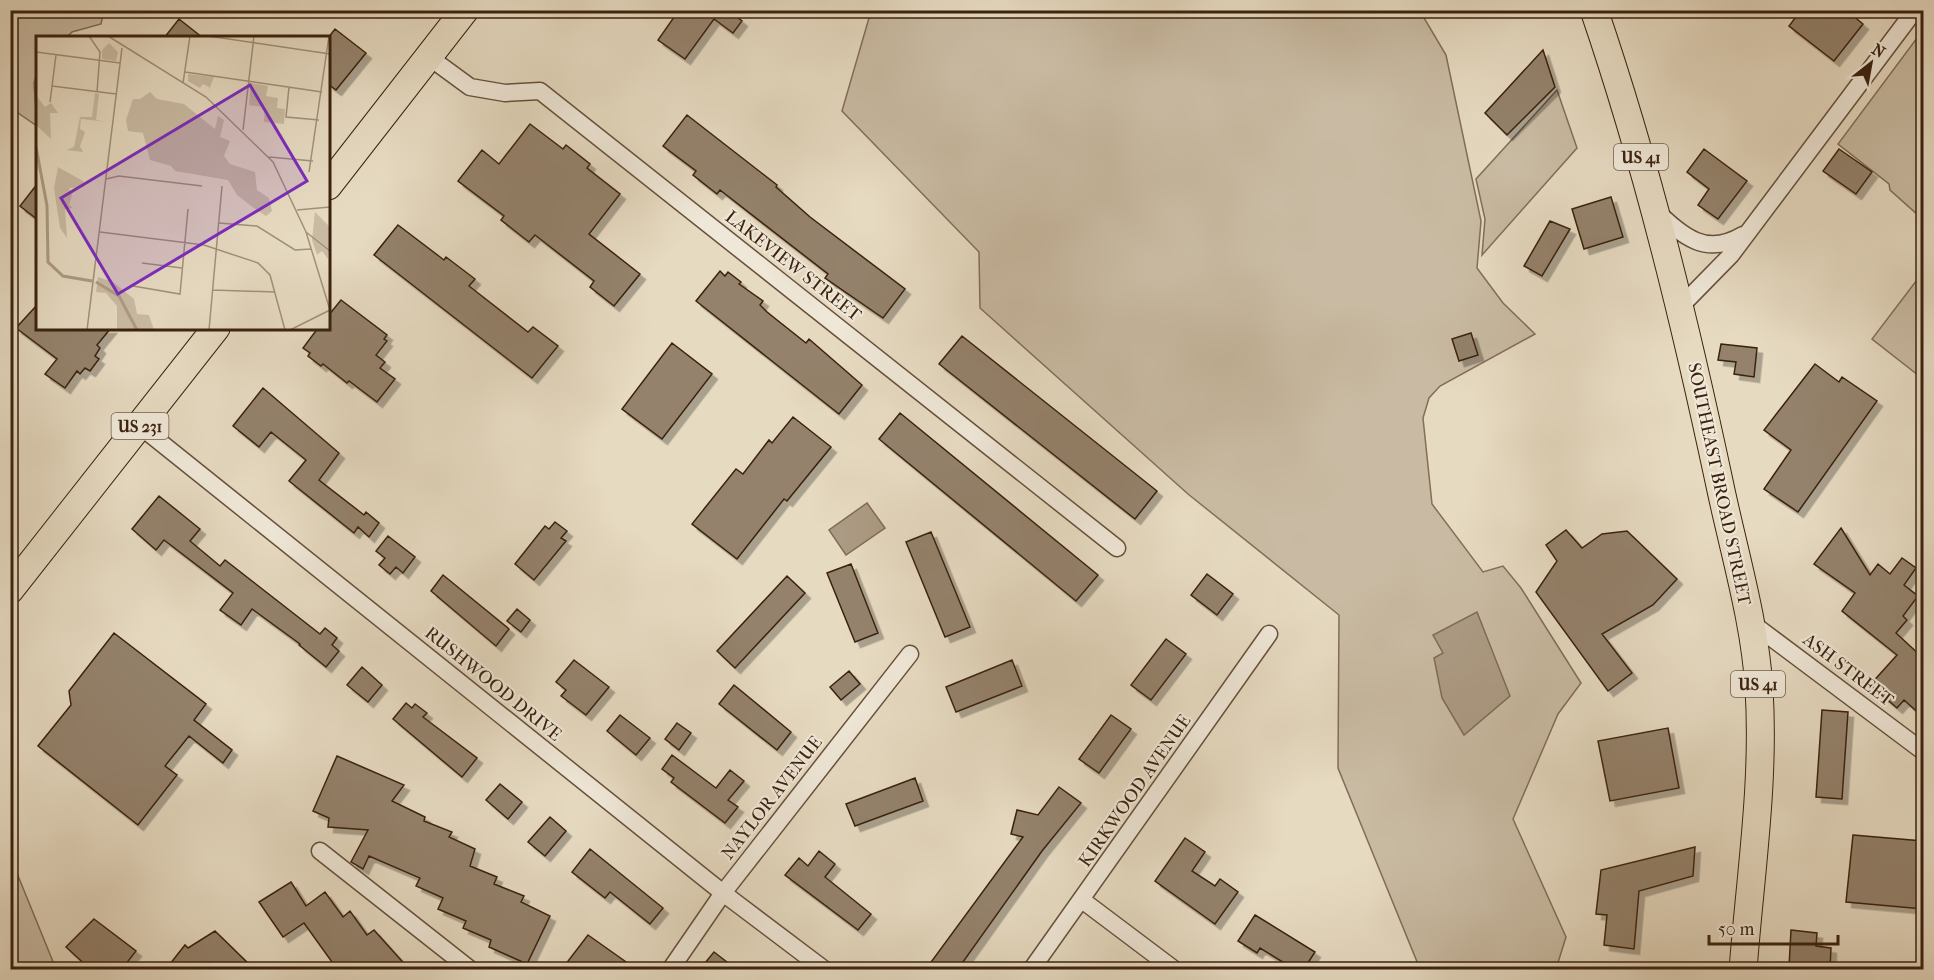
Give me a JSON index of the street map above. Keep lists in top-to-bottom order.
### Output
{
  "streets": {
    "main road": ["US 41", "US 231", "SOUTHEAST BROAD STREET"],
    "street": [
      "LAKEVIEW STREET",
      "ASH STREET",
      "RUSHWOOD DRIVE",
      "KIRKWOOD AVENUE",
      "NAYLOR AVENUE"
    ]
  },
  "crossings": [
    ["US 231", "RUSHWOOD DRIVE"],
    ["SOUTHEAST BROAD STREET", "ASH STREET"],
    ["RUSHWOOD DRIVE", "NAYLOR AVENUE"]
  ],
  "scale_bar": "50 m",
  "north": "top right"
}
